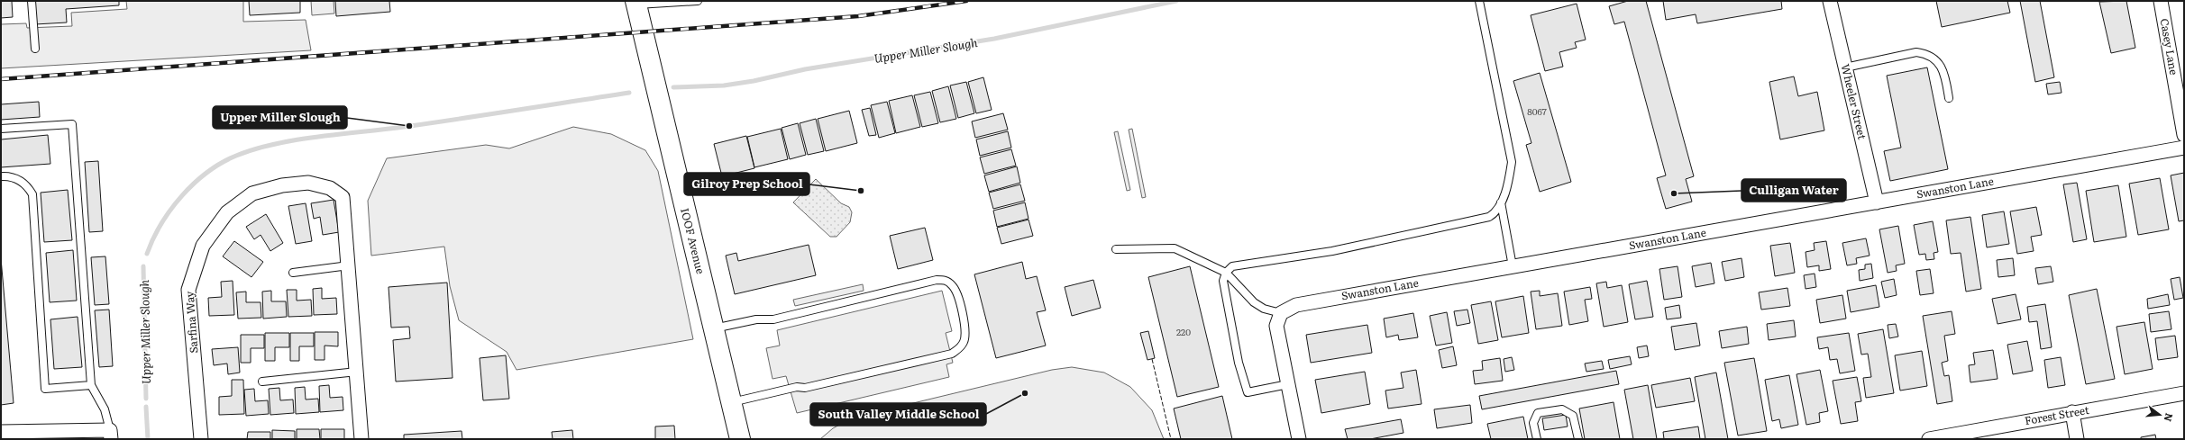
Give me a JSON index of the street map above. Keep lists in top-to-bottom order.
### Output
{
  "streets": {
    "street": [
      "Casey Lane",
      "Wheeler Street",
      "Swanston Lane",
      "IOOF Avenue",
      "Sarfina Way",
      "Forest Street"
    ]
  },
  "crossings": [
    ["Wheeler Street", "Swanston Lane"]
  ],
  "water": ["Upper Miller Slough"],
  "places": [
    "Upper Miller Slough",
    "Gilroy Prep School",
    "Culligan Water",
    "South Valley Middle School"
  ],
  "house_numbers": ["8067", "220"],
  "north": "right"
}
